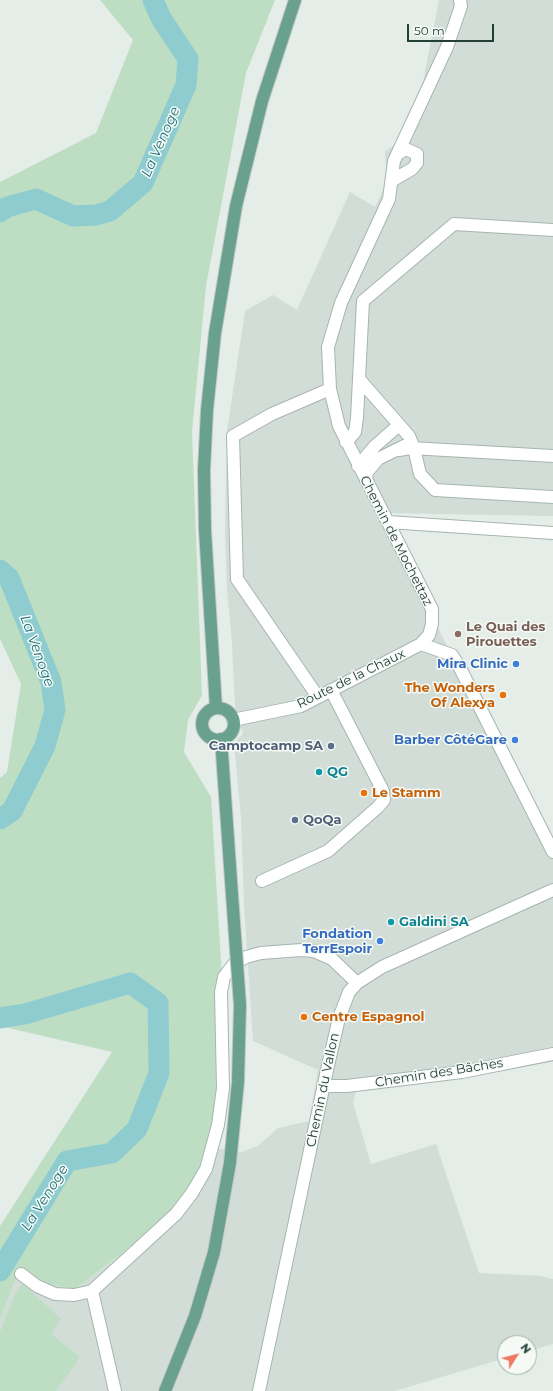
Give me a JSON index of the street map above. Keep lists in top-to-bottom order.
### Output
{
  "streets": {
    "street": [
      "Chemin de Mochettaz",
      "Route de la Chaux",
      "Chemin des Bâches",
      "Chemin du Vallon"
    ]
  },
  "crossings": [
    ["Chemin de Mochettaz", "Route de la Chaux"],
    ["Chemin des Bâches", "Chemin du Vallon"]
  ],
  "water": ["La Venoge"],
  "places": [
    "Le Quai des Pirouettes",
    "Mira Clinic",
    "The Wonders Of Alexya",
    "Barber CôtéGare",
    "Camptocamp SA",
    "QG",
    "Le Stamm",
    "QoQa",
    "Galdini SA",
    "Fondation TerrEspoir",
    "Centre Espagnol"
  ],
  "scale_bar": "50 m",
  "north": "top right"
}
